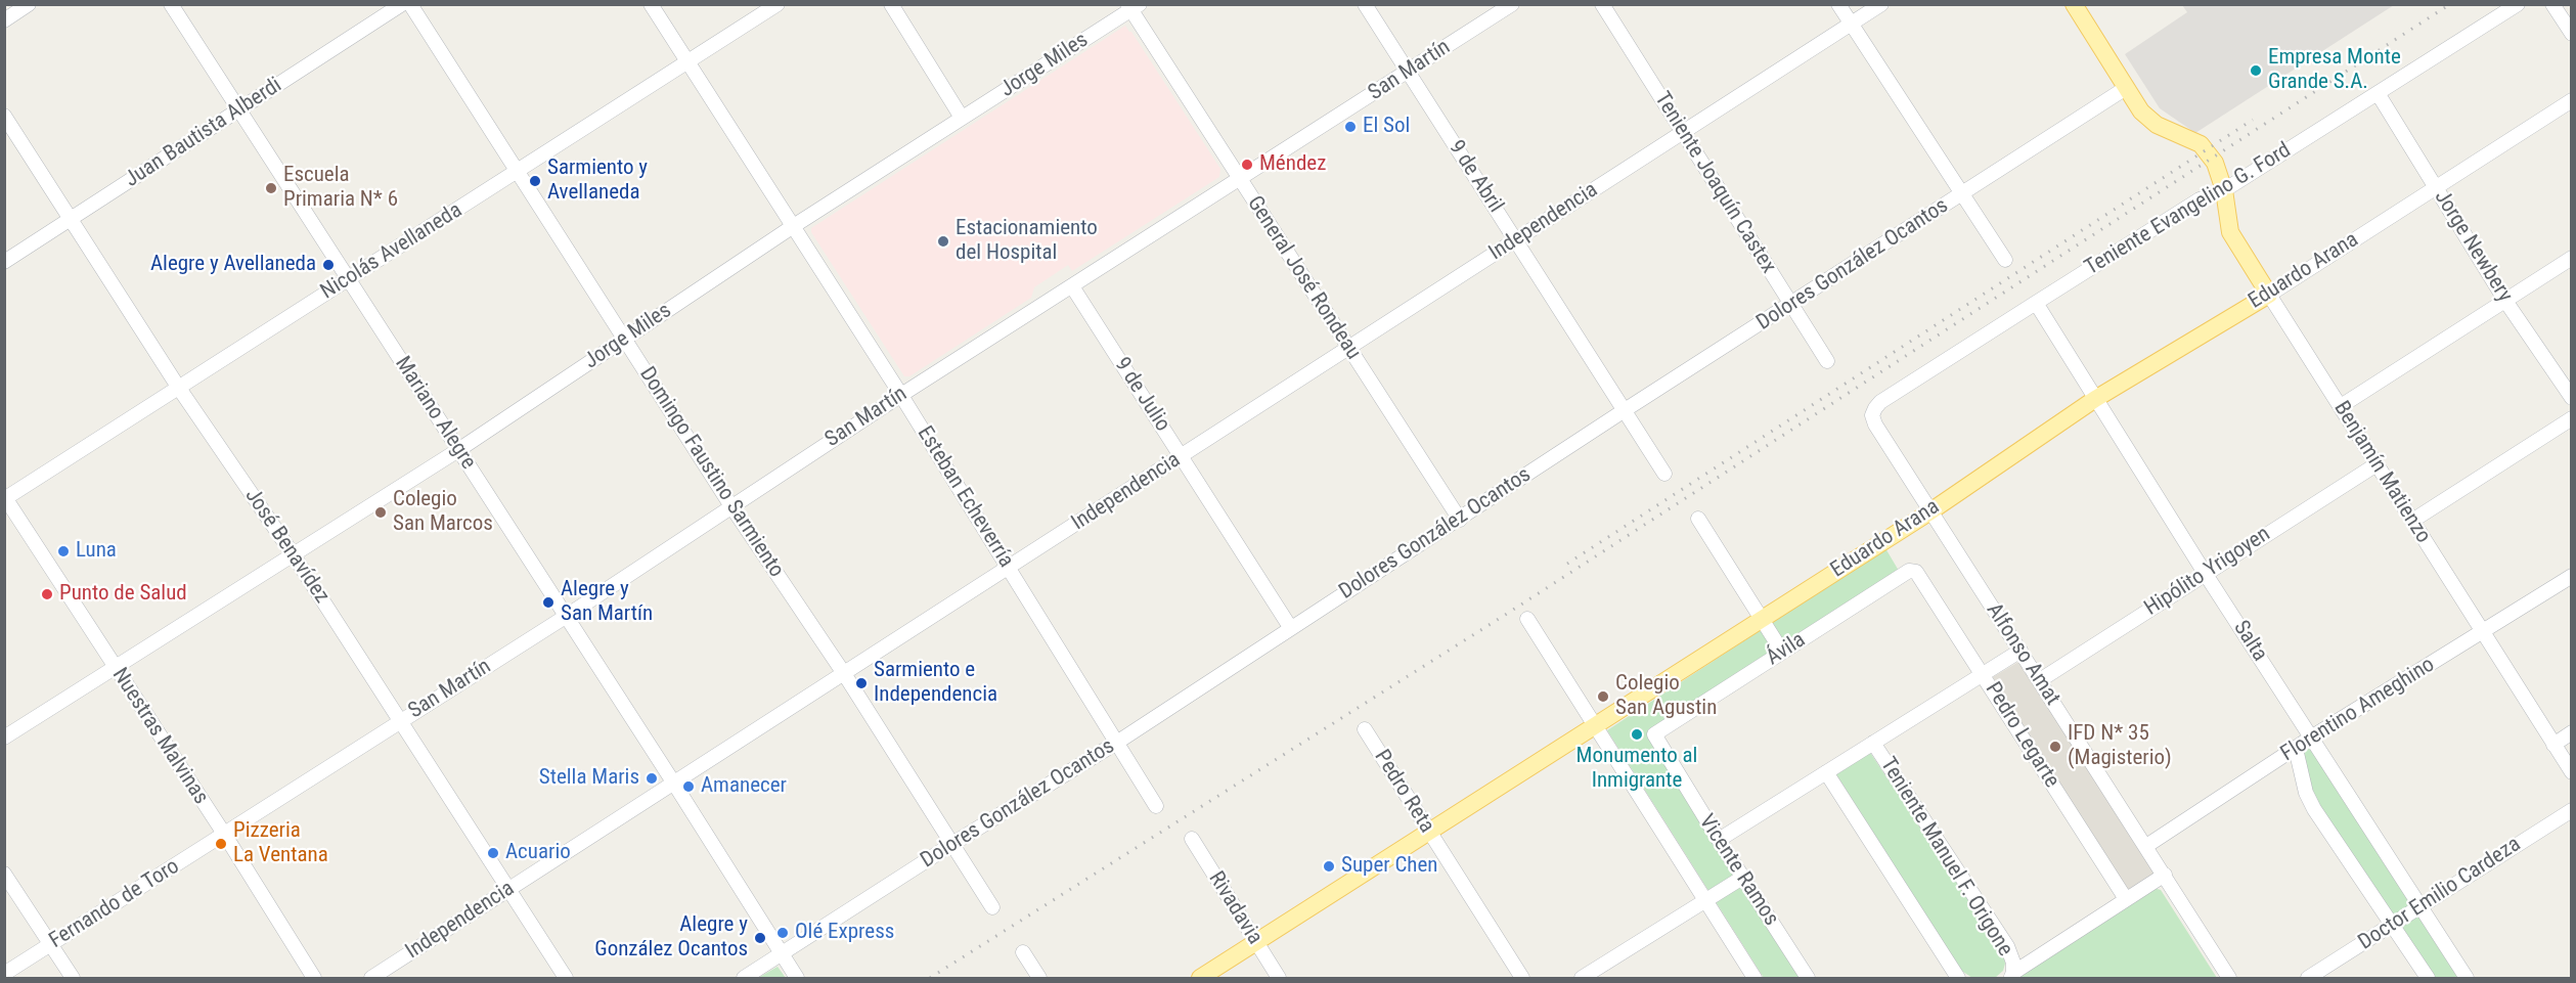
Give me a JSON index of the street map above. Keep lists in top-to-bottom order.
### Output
{
  "streets": {
    "main road": ["Eduardo Arana", "Benjamín Matienzo"],
    "street": [
      "Jorge Miles",
      "San Martín",
      "Juan Bautista Alberdi",
      "9 de Abril",
      "Teniente Joaquín Castex",
      "Teniente Evangelino G. Ford",
      "Independencia",
      "Jorge Newbery",
      "Nicolás Avellaneda",
      "Dolores González Ocantos",
      "General José Rondeau",
      "9 de Julio",
      "Mariano Alegre",
      "Domingo Faustino Sarmiento",
      "Esteban Echeverría",
      "José Benavídez",
      "Hipólito Yrigoyen",
      "Salta",
      "Ávila",
      "Alfonso Amat",
      "Florentino Ameghino",
      "Pedro Legarte",
      "Nuestras Malvinas",
      "Pedro Reta",
      "Teniente Manuel F. Origone",
      "Vicente Ramos",
      "Doctor Emilio Cardeza",
      "Fernando de Toro",
      "Rivadavia"
    ]
  },
  "crossings": [
    ["Jorge Miles", "General José Rondeau"],
    ["Jorge Miles", "Mariano Alegre"],
    ["Jorge Miles", "Domingo Faustino Sarmiento"],
    ["Jorge Miles", "Esteban Echeverría"],
    ["Jorge Miles", "José Benavídez"],
    ["Jorge Miles", "Nuestras Malvinas"],
    ["San Martín", "9 de Abril"],
    ["San Martín", "General José Rondeau"],
    ["San Martín", "9 de Julio"],
    ["San Martín", "Mariano Alegre"],
    ["San Martín", "Domingo Faustino Sarmiento"],
    ["San Martín", "Esteban Echeverría"],
    ["San Martín", "José Benavídez"],
    ["San Martín", "Nuestras Malvinas"],
    ["San Martín", "Fernando de Toro"],
    ["Juan Bautista Alberdi", "Mariano Alegre"],
    ["Juan Bautista Alberdi", "José Benavídez"],
    ["9 de Abril", "Independencia"],
    ["9 de Abril", "Dolores González Ocantos"],
    ["Teniente Joaquín Castex", "Independencia"],
    ["Teniente Joaquín Castex", "Dolores González Ocantos"],
    ["Teniente Evangelino G. Ford", "Jorge Newbery"],
    ["Teniente Evangelino G. Ford", "Benjamín Matienzo"],
    ["Teniente Evangelino G. Ford", "Salta"],
    ["Teniente Evangelino G. Ford", "Alfonso Amat"],
    ["Independencia", "General José Rondeau"],
    ["Independencia", "9 de Julio"],
    ["Independencia", "Mariano Alegre"],
    ["Independencia", "Domingo Faustino Sarmiento"],
    ["Independencia", "Esteban Echeverría"],
    ["Independencia", "José Benavídez"],
    ["Jorge Newbery", "Eduardo Arana"],
    ["Nicolás Avellaneda", "Mariano Alegre"],
    ["Nicolás Avellaneda", "Domingo Faustino Sarmiento"],
    ["Nicolás Avellaneda", "Esteban Echeverría"],
    ["Nicolás Avellaneda", "José Benavídez"],
    ["Nicolás Avellaneda", "Nuestras Malvinas"],
    ["Dolores González Ocantos", "General José Rondeau"],
    ["Dolores González Ocantos", "9 de Julio"],
    ["Dolores González Ocantos", "Mariano Alegre"],
    ["Dolores González Ocantos", "Domingo Faustino Sarmiento"],
    ["Dolores González Ocantos", "Benjamín Matienzo"],
    ["Dolores González Ocantos", "Esteban Echeverría"],
    ["Eduardo Arana", "Benjamín Matienzo"],
    ["Eduardo Arana", "Salta"],
    ["Eduardo Arana", "Alfonso Amat"],
    ["Eduardo Arana", "Pedro Reta"],
    ["Eduardo Arana", "Rivadavia"],
    ["Benjamín Matienzo", "Hipólito Yrigoyen"],
    ["Benjamín Matienzo", "Florentino Ameghino"],
    ["Hipólito Yrigoyen", "Salta"],
    ["Hipólito Yrigoyen", "Alfonso Amat"],
    ["Salta", "Florentino Ameghino"],
    ["Salta", "Doctor Emilio Cardeza"],
    ["Ávila", "Pedro Legarte"],
    ["Ávila", "Vicente Ramos"],
    ["Alfonso Amat", "Florentino Ameghino"],
    ["Nuestras Malvinas", "Fernando de Toro"]
  ],
  "places": [
    "Empresa Monte Grande S.A.",
    "El Sol",
    "Méndez",
    "Sarmiento y Avellaneda",
    "Escuela Primaria N* 6",
    "Estacionamiento del Hospital",
    "Alegre y Avellaneda",
    "Colegio San Marcos",
    "Luna",
    "Punto de Salud",
    "Alegre y San Martín",
    "Sarmiento e Independencia",
    "Colegio San Agustin",
    "Monumento al Inmigrante",
    "IFD N* 35 (Magisterio)",
    "Stella Maris",
    "Amanecer",
    "Pizzeria La Ventana",
    "Acuario",
    "Super Chen",
    "Olé Express",
    "Alegre y González Ocantos"
  ]
}
